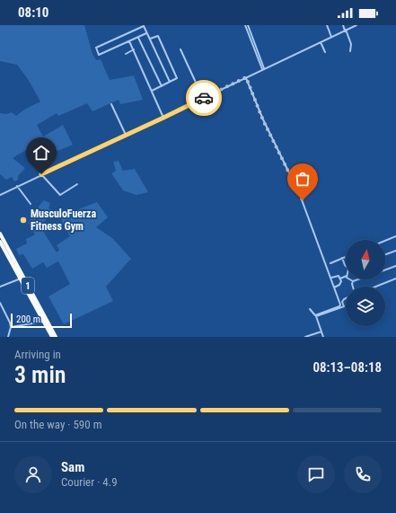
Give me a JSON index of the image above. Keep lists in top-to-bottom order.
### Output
{
  "streets": {
    "highway": ["1"]
  },
  "places": ["MusculoFuerza Fitness Gym"],
  "scale_bar": "200 m",
  "north": "top",
  "page": {
    "status": "08:10",
    "scale": "200 m",
    "heading": ["3 min", "Arriving in", "08:13–08:18"],
    "panel": ["Sam", "Courier · 4.9"],
    "bar": "On the way · 590 m"
  }
}
